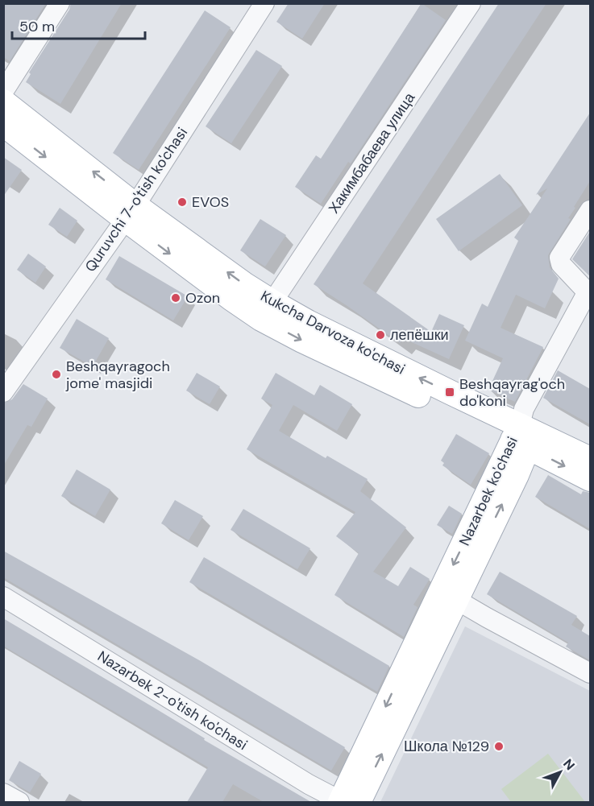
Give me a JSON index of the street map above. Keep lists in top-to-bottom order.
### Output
{
  "streets": {
    "main road": ["Kukcha Darvoza ko'chasi", "Nazarbek ko'chasi"],
    "street": ["Хакимбабаева улица", "Quruvchi 7-o'tish ko'chasi", "Nazarbek 2-o'tish ko'chasi"]
  },
  "crossings": [
    ["Хакимбабаева улица", "Kukcha Darvoza ko'chasi"],
    ["Quruvchi 7-o'tish ko'chasi", "Kukcha Darvoza ko'chasi"],
    ["Kukcha Darvoza ko'chasi", "Nazarbek ko'chasi"],
    ["Nazarbek ko'chasi", "Nazarbek 2-o'tish ko'chasi"]
  ],
  "places": {
    "other": [
      "EVOS",
      "Ozon",
      "лепёшки",
      "Beshqayragoch jome' masjidi",
      "Школа №129"
    ],
    "transit": ["Beshqayrag'och do'koni"]
  },
  "scale_bar": "50 m",
  "north": "top right"
}
